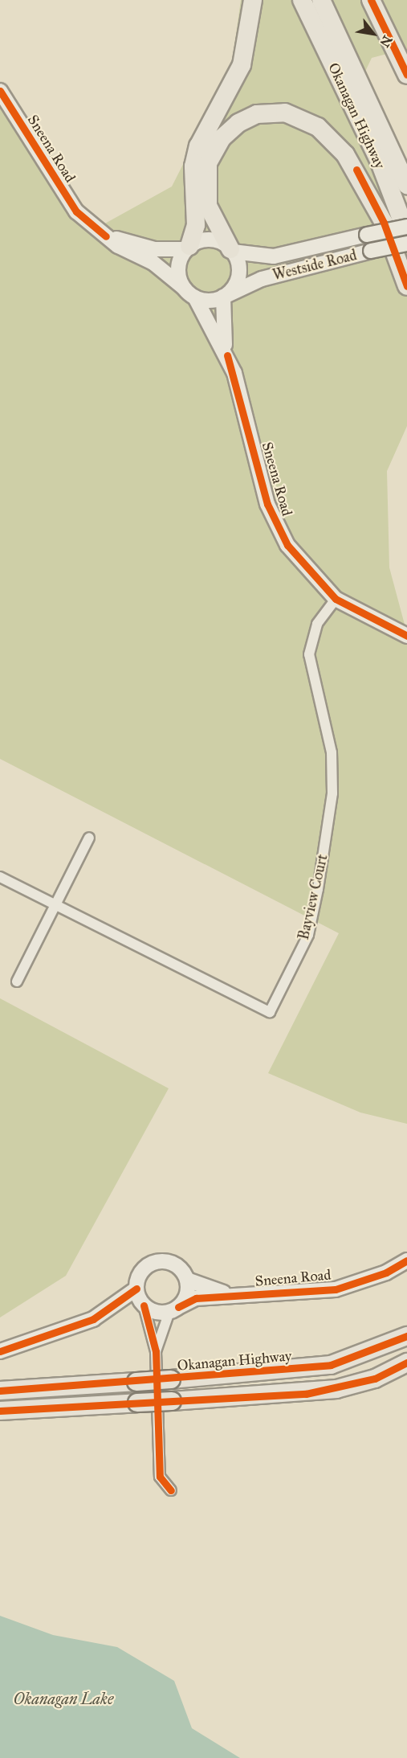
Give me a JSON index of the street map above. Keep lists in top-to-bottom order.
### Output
{
  "streets": {
    "highway": ["Okanagan Highway"],
    "street": ["Sneena Road", "Westside Road", "Bayview Court"]
  },
  "crossings": [
    ["Sneena Road", "Westside Road"],
    ["Sneena Road", "Bayview Court"]
  ],
  "water": ["Okanagan Lake"],
  "north": "bottom right"
}
